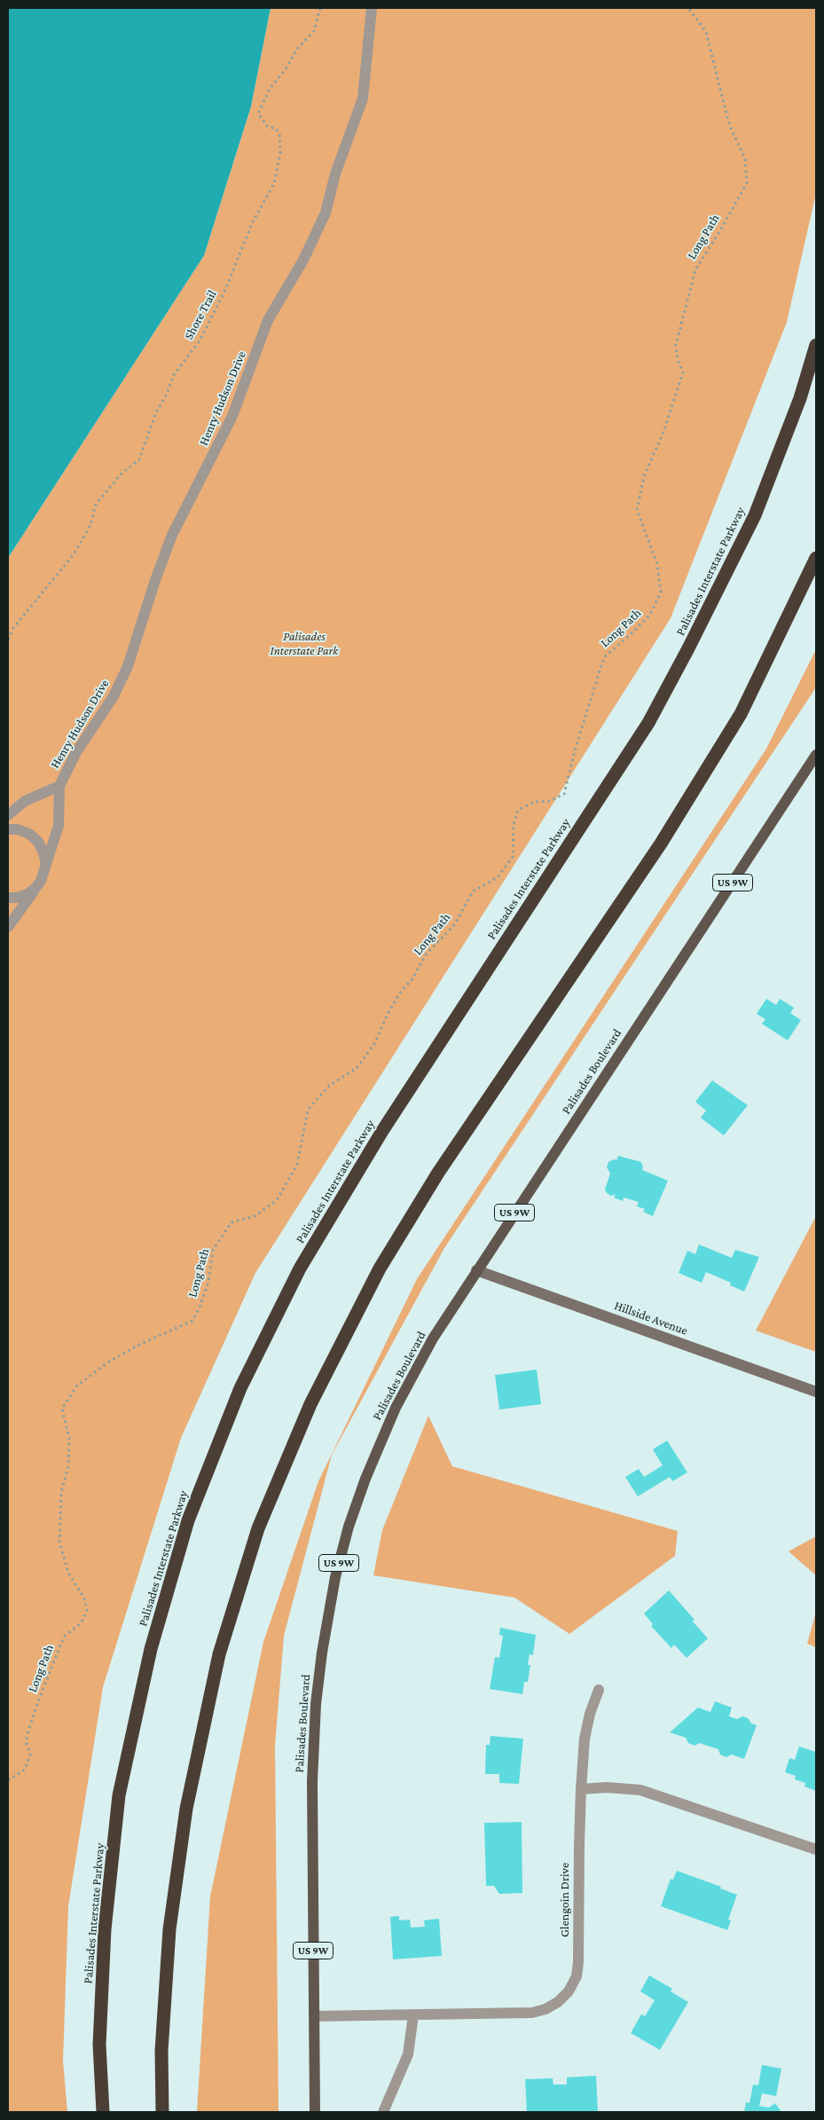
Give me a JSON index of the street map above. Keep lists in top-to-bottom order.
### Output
{
  "streets": {
    "highway": ["Palisades Interstate Parkway"],
    "main road": ["US 9W", "Palisades Boulevard", "Hillside Avenue"],
    "street": ["Henry Hudson Drive", "Glengoin Drive"],
    "path": ["Long Path", "Shore Trail"]
  },
  "crossings": [
    ["Palisades Boulevard", "Hillside Avenue"],
    ["Palisades Boulevard", "Glengoin Drive"]
  ],
  "parks": ["Palisades Interstate Park"]
}
